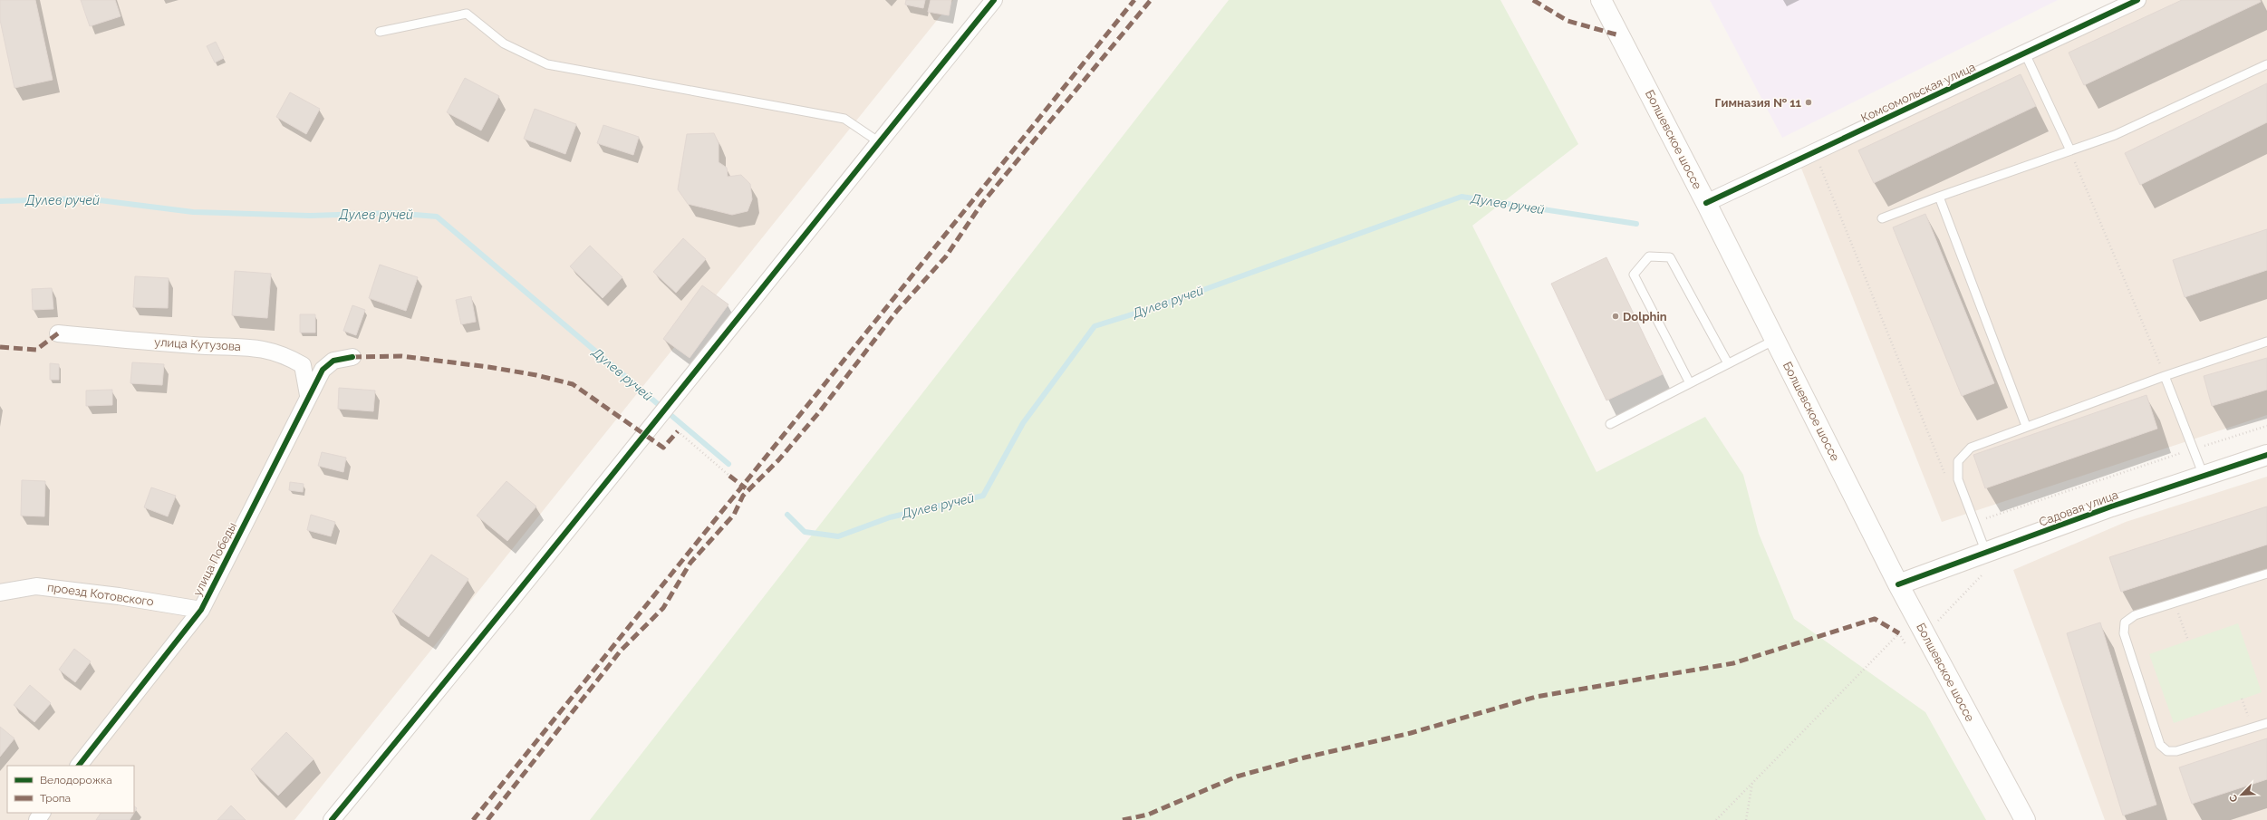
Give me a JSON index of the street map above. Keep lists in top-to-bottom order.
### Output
{
  "streets": {
    "main road": ["Болшевское шоссе", "Садовая улица"],
    "street": [
      "Комсомольская улица",
      "улица Кутузова",
      "улица Победы",
      "проезд Котовского"
    ]
  },
  "crossings": [
    ["Комсомольская улица", "Болшевское шоссе"],
    ["Болшевское шоссе", "Садовая улица"],
    ["улица Кутузова", "улица Победы"],
    ["улица Победы", "проезд Котовского"]
  ],
  "water": ["Дулев ручей"],
  "places": ["Гимназия № 11", "Dolphin"],
  "legend": ["Велодорожка", "Тропа"],
  "north": "bottom left"
}
